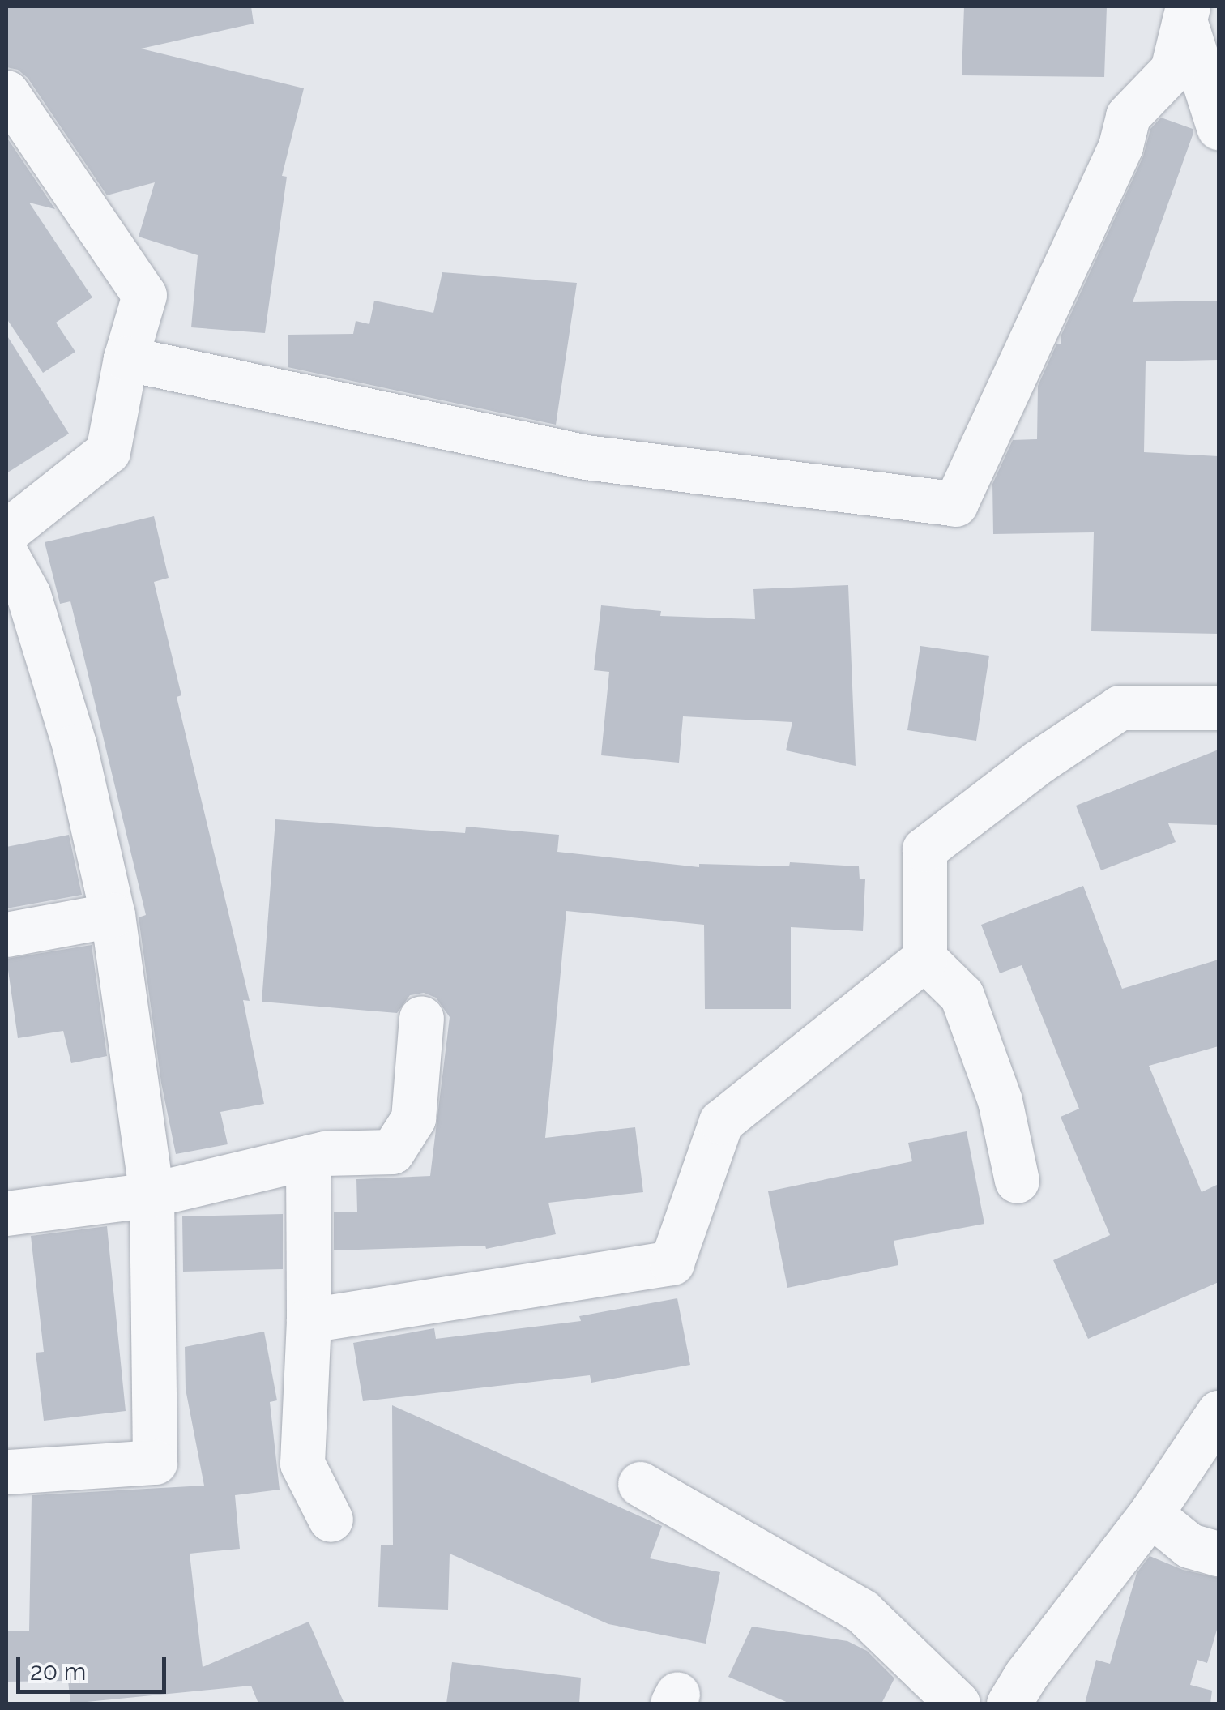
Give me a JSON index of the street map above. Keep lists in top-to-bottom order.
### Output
{
  "scale_bar": "20 m"
}
